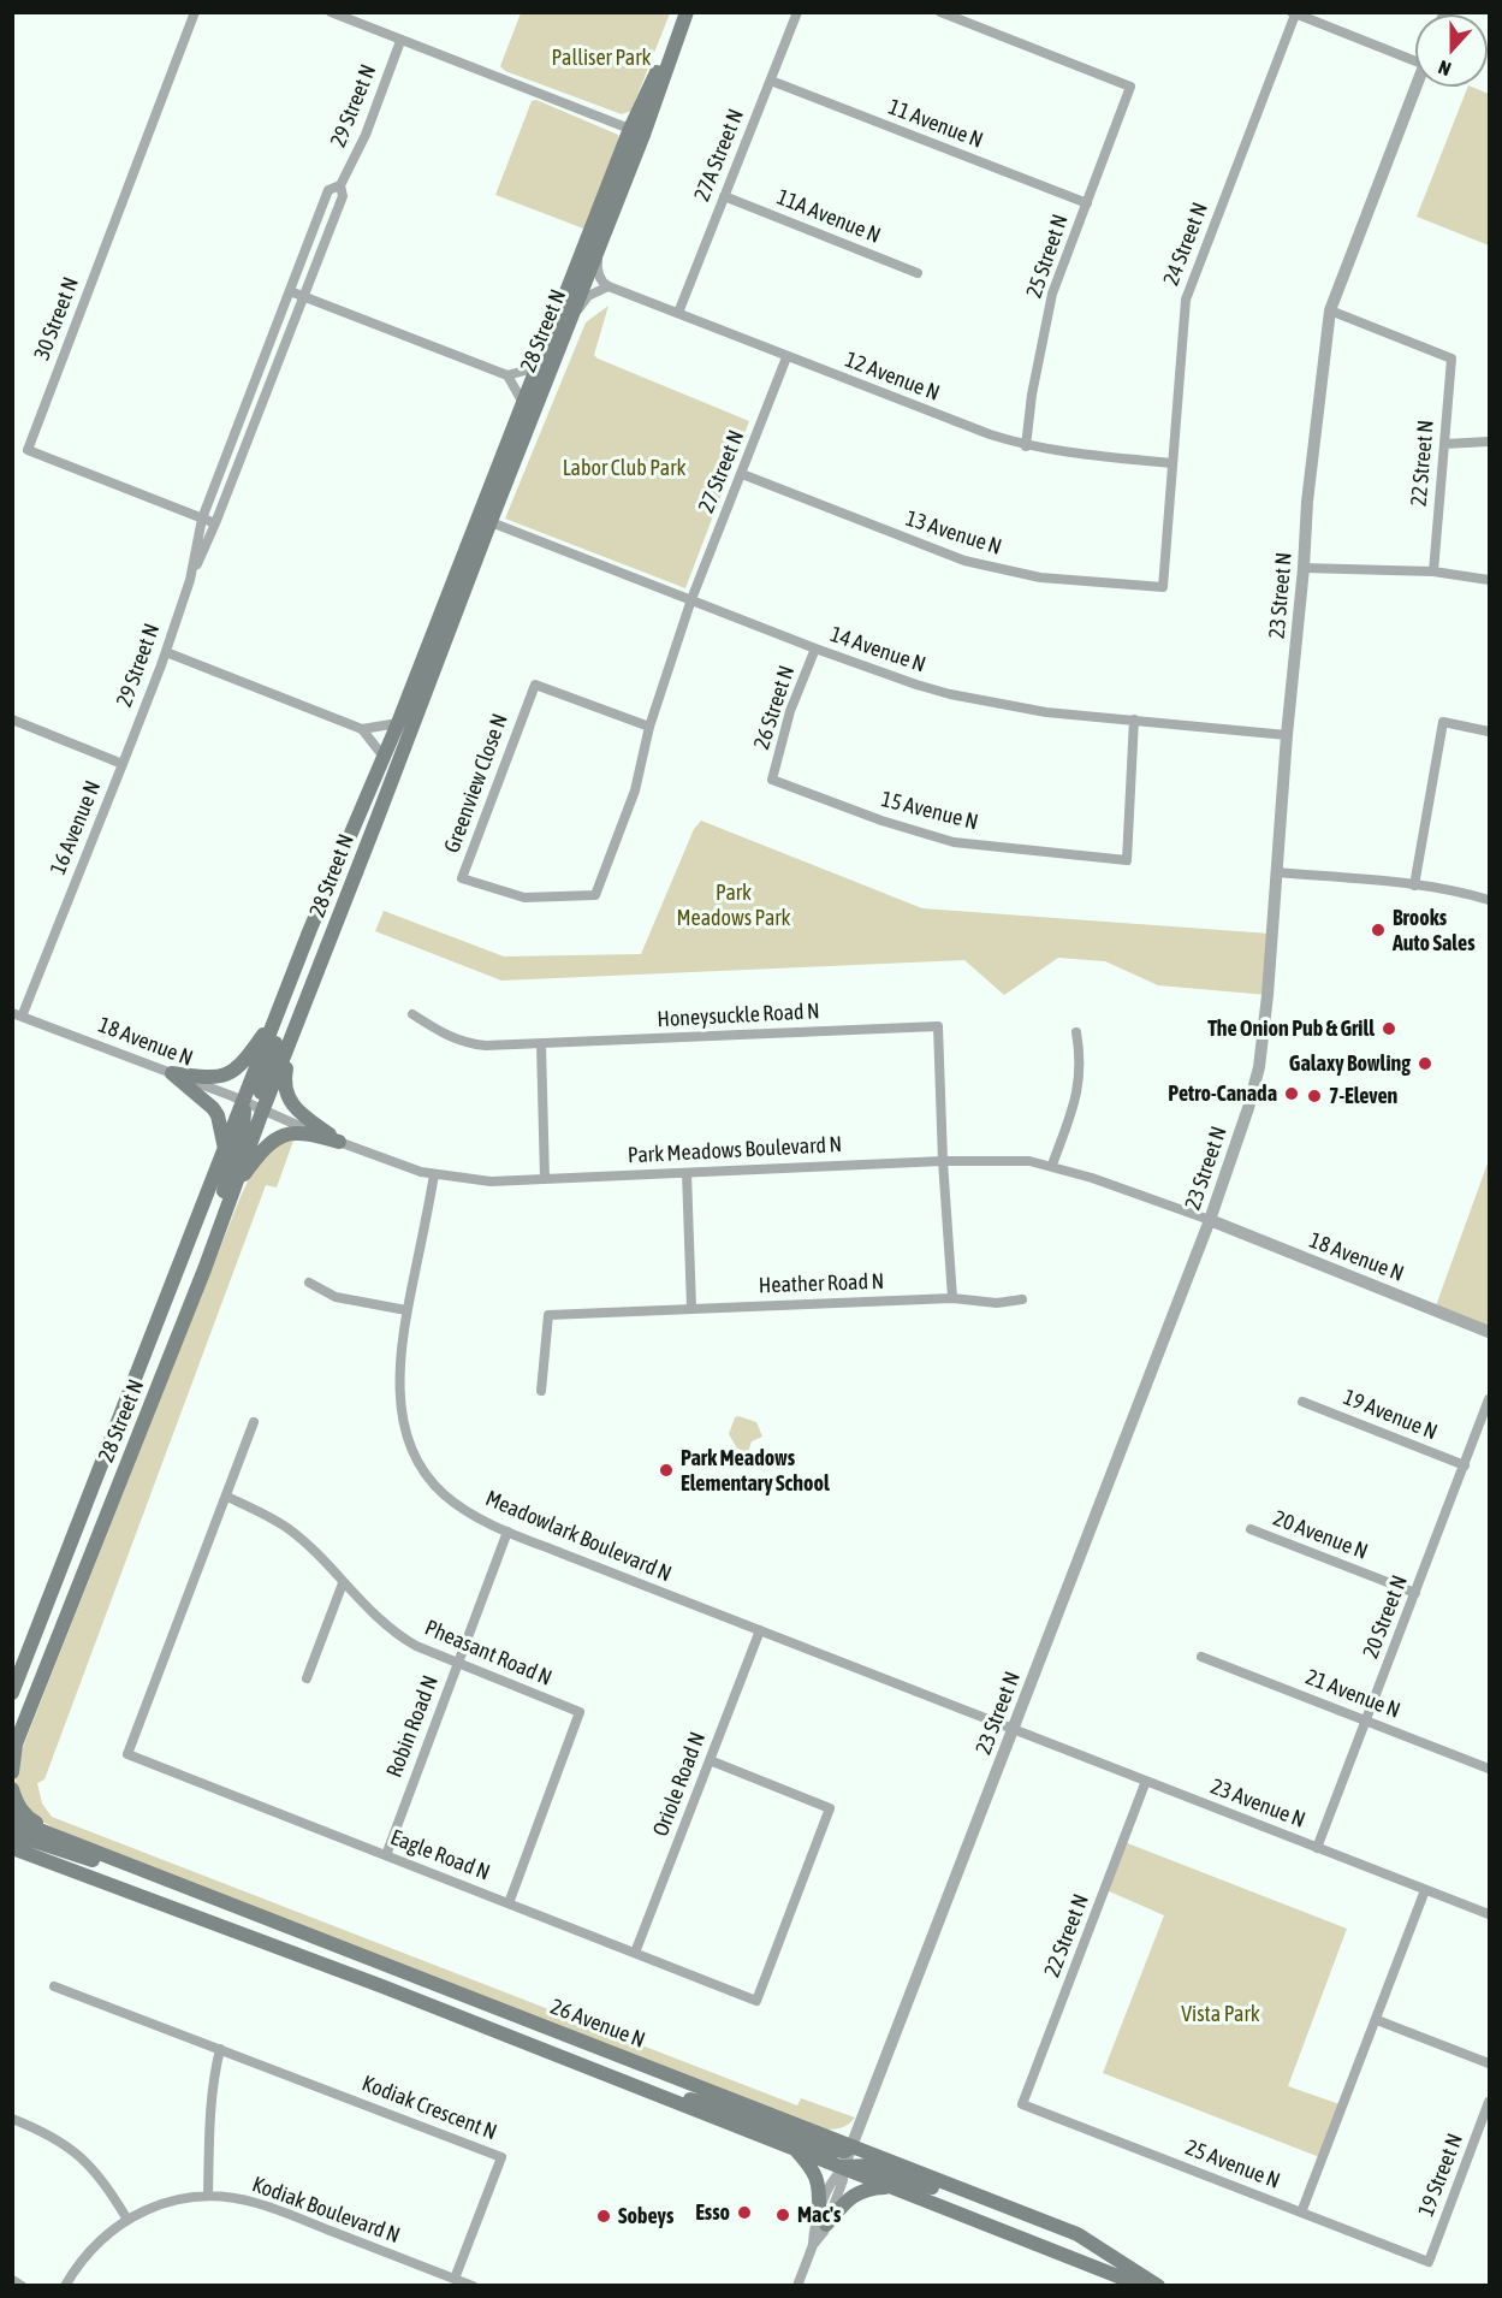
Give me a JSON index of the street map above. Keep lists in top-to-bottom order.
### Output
{
  "streets": {
    "main road": ["28 Street N", "26 Avenue N"],
    "street": [
      "29 Street N",
      "11 Avenue N",
      "27A Street N",
      "11A Avenue N",
      "24 Street N",
      "25 Street N",
      "30 Street N",
      "12 Avenue N",
      "22 Street N",
      "27 Street N",
      "13 Avenue N",
      "23 Street N",
      "14 Avenue N",
      "26 Street N",
      "Greenview Close N",
      "15 Avenue N",
      "16 Avenue N",
      "Honeysuckle Road N",
      "18 Avenue N",
      "Park Meadows Boulevard N",
      "Heather Road N",
      "19 Avenue N",
      "20 Avenue N",
      "Meadowlark Boulevard N",
      "20 Street N",
      "Pheasant Road N",
      "21 Avenue N",
      "Robin Road N",
      "Oriole Road N",
      "23 Avenue N",
      "Eagle Road N",
      "Kodiak Crescent N",
      "25 Avenue N",
      "19 Street N",
      "Kodiak Boulevard N"
    ]
  },
  "crossings": [
    ["29 Street N", "16 Avenue N"],
    ["11 Avenue N", "27A Street N"],
    ["11 Avenue N", "25 Street N"],
    ["27A Street N", "11A Avenue N"],
    ["27A Street N", "12 Avenue N"],
    ["24 Street N", "12 Avenue N"],
    ["24 Street N", "13 Avenue N"],
    ["25 Street N", "12 Avenue N"],
    ["28 Street N", "14 Avenue N"],
    ["28 Street N", "18 Avenue N"],
    ["28 Street N", "Park Meadows Boulevard N"],
    ["12 Avenue N", "27 Street N"],
    ["22 Street N", "23 Street N"],
    ["22 Street N", "23 Avenue N"],
    ["22 Street N", "25 Avenue N"],
    ["27 Street N", "13 Avenue N"],
    ["27 Street N", "14 Avenue N"],
    ["27 Street N", "Greenview Close N"],
    ["23 Street N", "14 Avenue N"],
    ["23 Street N", "18 Avenue N"],
    ["23 Street N", "Park Meadows Boulevard N"],
    ["23 Street N", "Meadowlark Boulevard N"],
    ["23 Street N", "23 Avenue N"],
    ["23 Street N", "26 Avenue N"],
    ["14 Avenue N", "26 Street N"],
    ["14 Avenue N", "Greenview Close N"],
    ["14 Avenue N", "15 Avenue N"],
    ["26 Street N", "15 Avenue N"],
    ["16 Avenue N", "18 Avenue N"],
    ["Honeysuckle Road N", "Park Meadows Boulevard N"],
    ["18 Avenue N", "Park Meadows Boulevard N"],
    ["Park Meadows Boulevard N", "Meadowlark Boulevard N"],
    ["19 Avenue N", "20 Street N"],
    ["20 Avenue N", "20 Street N"],
    ["Meadowlark Boulevard N", "Robin Road N"],
    ["Meadowlark Boulevard N", "Oriole Road N"],
    ["Meadowlark Boulevard N", "23 Avenue N"],
    ["20 Street N", "21 Avenue N"],
    ["20 Street N", "23 Avenue N"],
    ["Pheasant Road N", "Robin Road N"],
    ["Pheasant Road N", "Eagle Road N"],
    ["Robin Road N", "Eagle Road N"],
    ["Oriole Road N", "Eagle Road N"],
    ["Kodiak Crescent N", "Kodiak Boulevard N"],
    ["25 Avenue N", "19 Street N"]
  ],
  "parks": [
    "Palliser Park",
    "Labor Club Park",
    "Park Meadows Park",
    "Vista Park"
  ],
  "places": [
    "Brooks Auto Sales",
    "The Onion Pub & Grill",
    "Galaxy Bowling",
    "Petro-Canada",
    "7-Eleven",
    "Park Meadows Elementary School",
    "Esso",
    "Mac's",
    "Sobeys"
  ],
  "north": "bottom"
}
